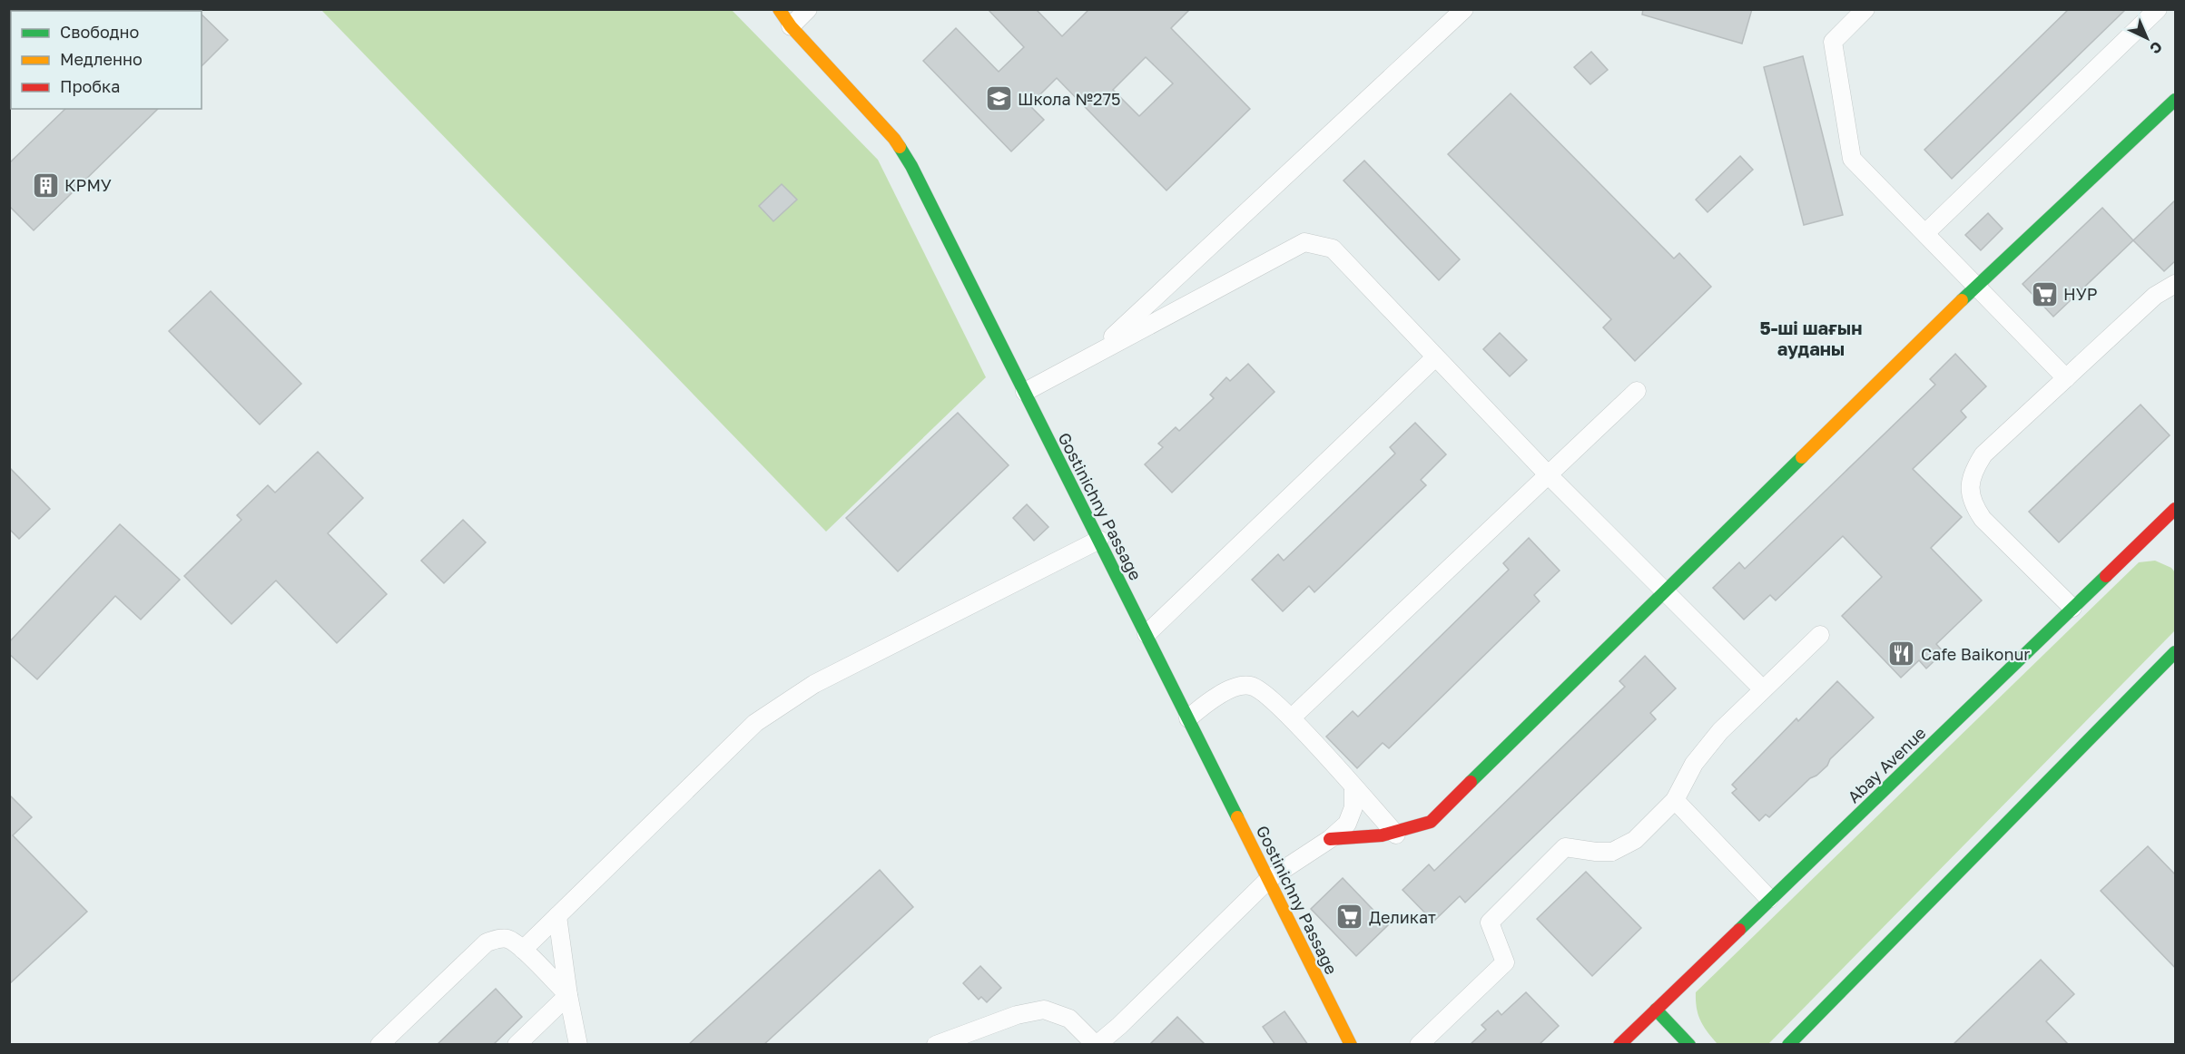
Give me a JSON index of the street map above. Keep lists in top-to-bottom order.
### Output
{
  "streets": {
    "street": ["Gostinichny Passage", "Abay Avenue"]
  },
  "districts": ["5-ші шағын ауданы"],
  "places": {
    "school or university": ["Школа №275"],
    "building": ["КРМУ"],
    "supermarket": ["НУР", "Деликат"],
    "restaurant": ["Cafe Baikonur"]
  },
  "legend": ["Свободно", "Медленно", "Пробка"],
  "north": "bottom right"
}
